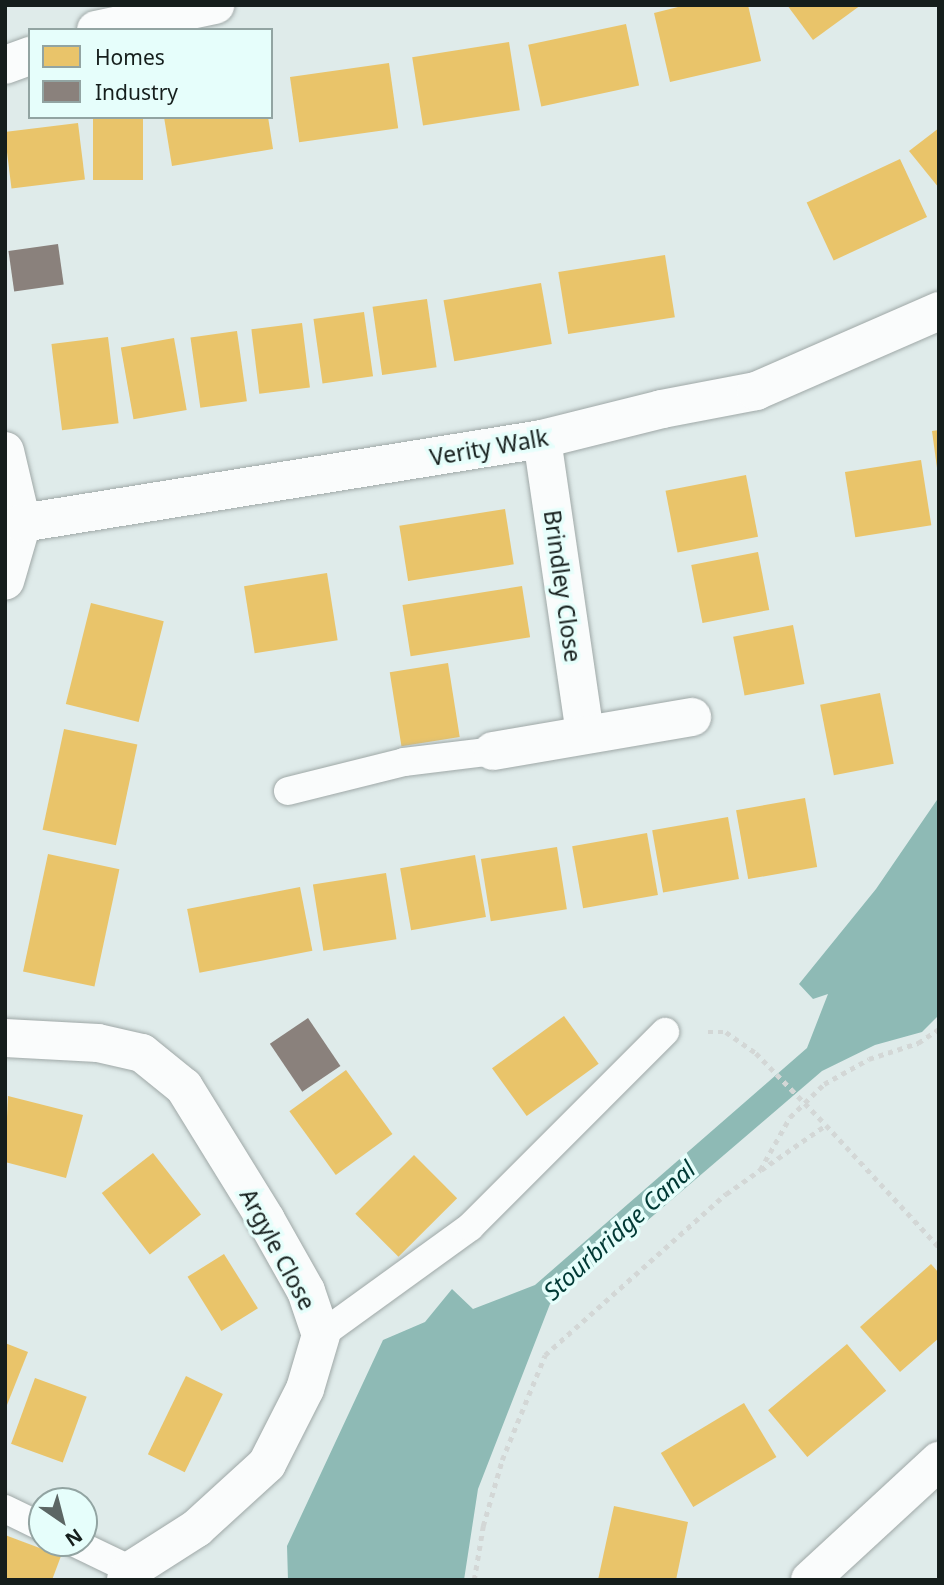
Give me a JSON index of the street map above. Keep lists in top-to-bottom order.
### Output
{
  "streets": {
    "street": ["Verity Walk", "Brindley Close", "Argyle Close"]
  },
  "crossings": [
    ["Verity Walk", "Brindley Close"]
  ],
  "water": ["Stourbridge Canal"],
  "legend": ["Homes", "Industry"],
  "north": "bottom right"
}
